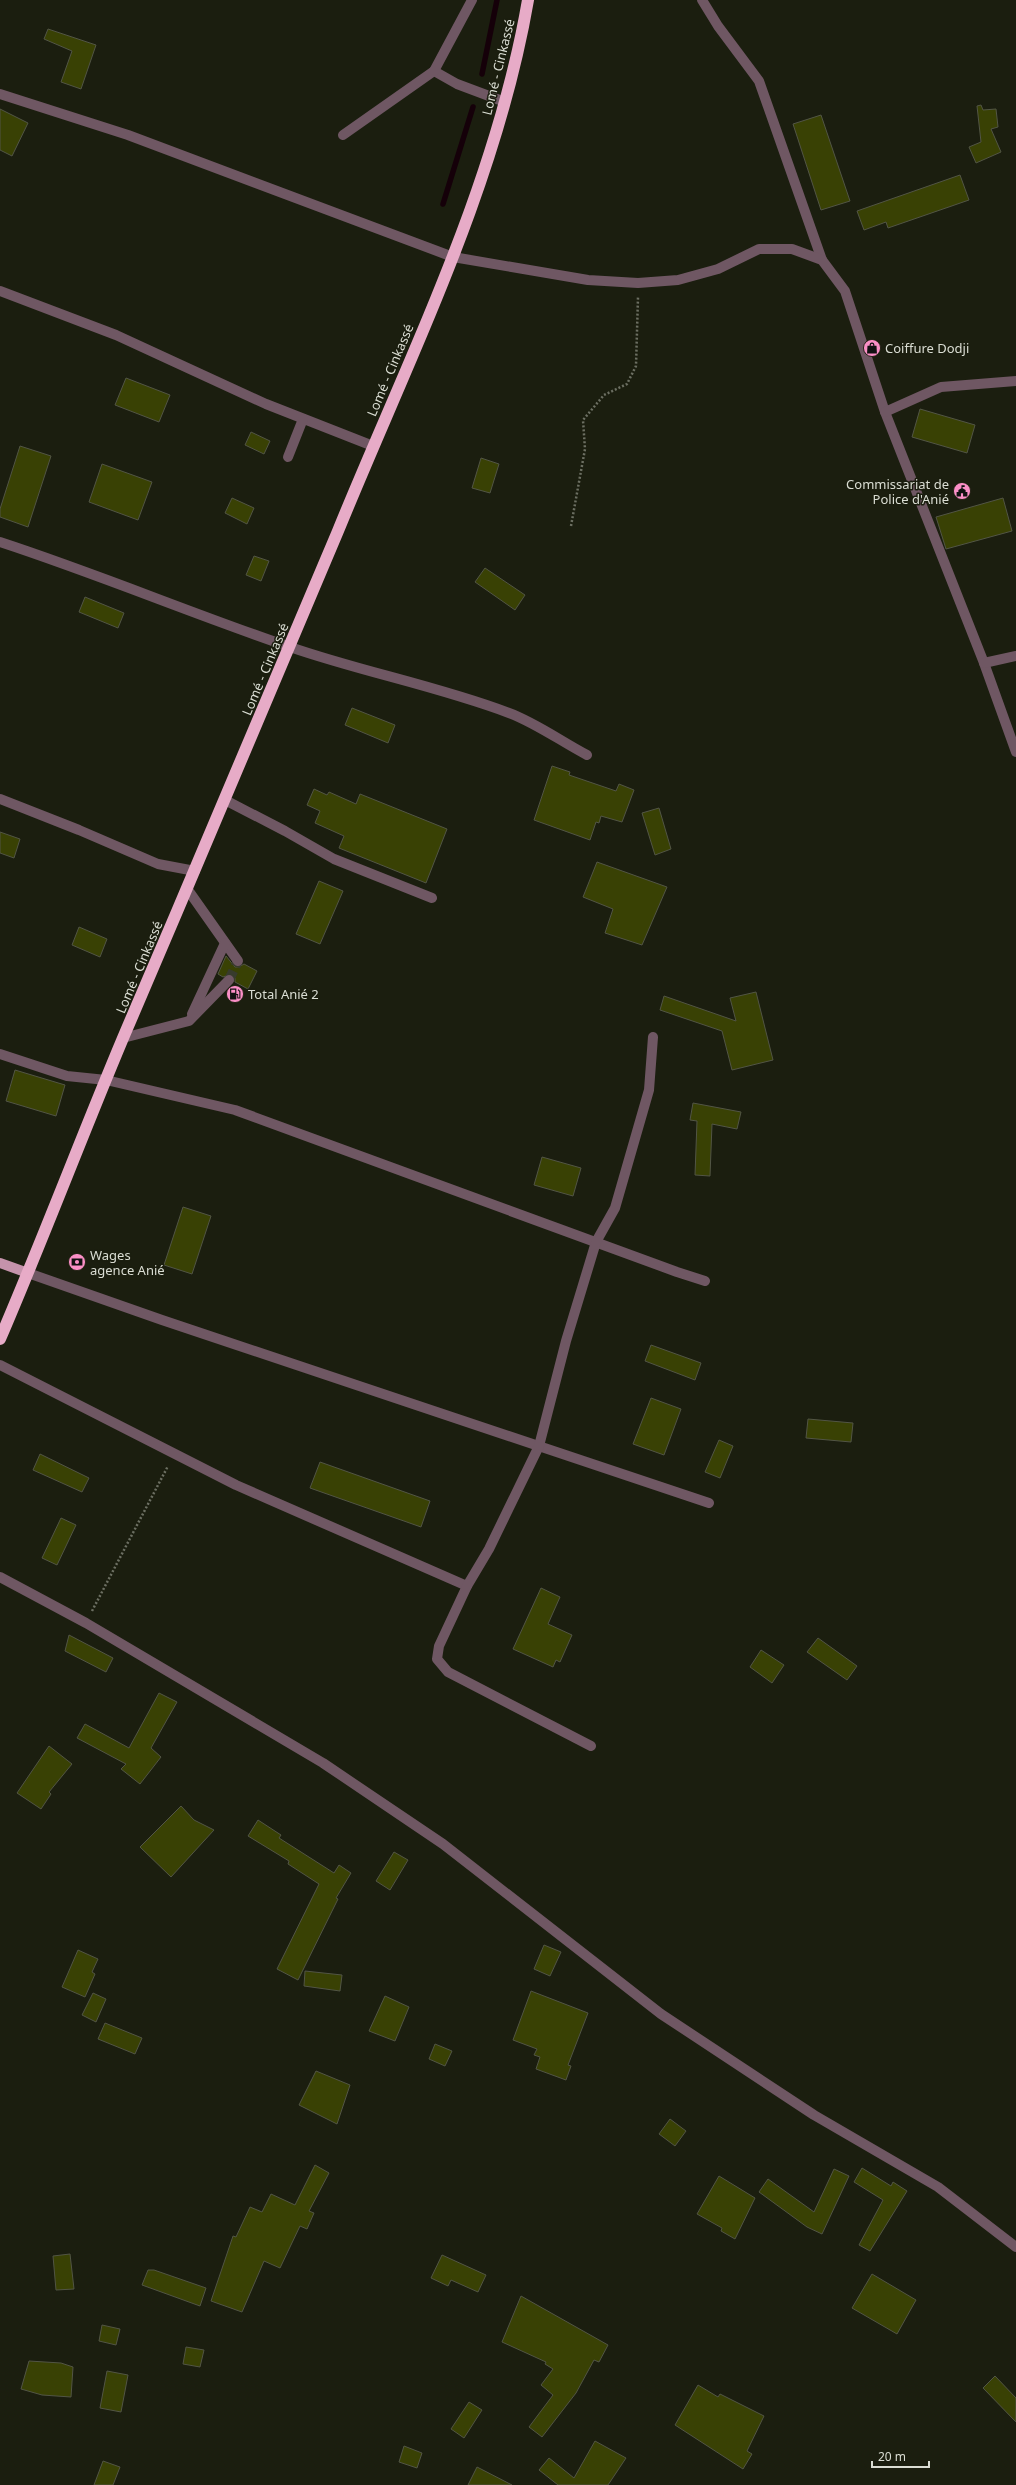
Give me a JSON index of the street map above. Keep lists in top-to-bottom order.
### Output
{
  "streets": {
    "highway": ["Lomé - Cinkassé"]
  },
  "places": {
    "shop": ["Coiffure Dodji"],
    "public building": ["Commissariat de Police d'Anié"],
    "fuel station": ["Total Anié 2"],
    "bank": ["Wages agence Anié"]
  },
  "scale_bar": "20 m"
}
